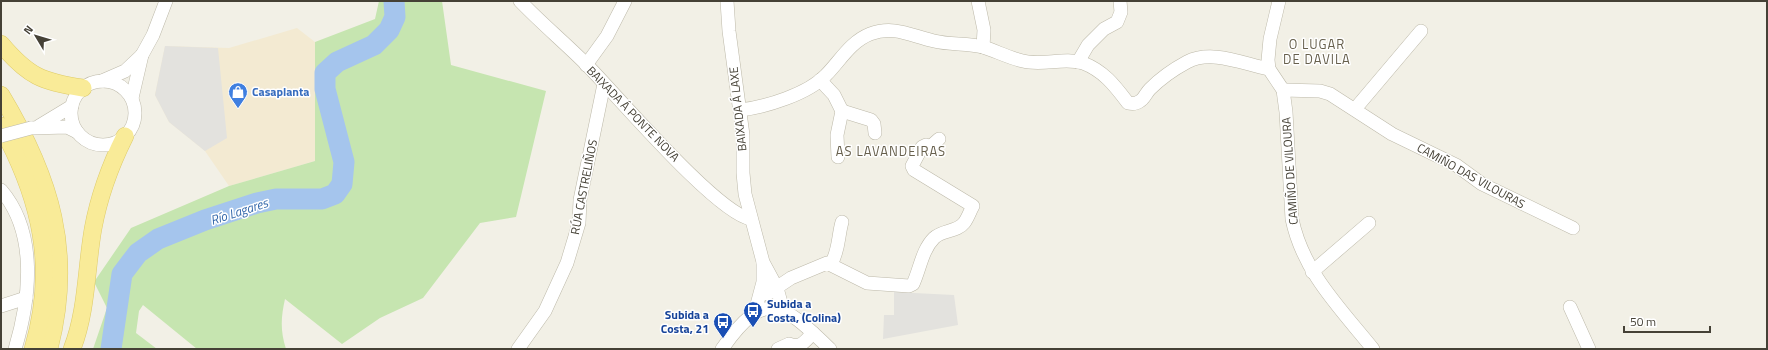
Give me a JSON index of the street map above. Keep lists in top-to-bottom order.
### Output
{
  "streets": {
    "street": [
      "BAIXADA Á LAXE",
      "BAIXADA Á PONTE NOVA",
      "CAMIÑO DE VILOURA",
      "CAMIÑO DAS VILOURAS",
      "RÚA CASTRELIÑOS"
    ]
  },
  "crossings": [
    ["BAIXADA Á LAXE", "BAIXADA Á PONTE NOVA"],
    ["BAIXADA Á PONTE NOVA", "RÚA CASTRELIÑOS"],
    ["CAMIÑO DE VILOURA", "CAMIÑO DAS VILOURAS"]
  ],
  "districts": ["O LUGAR DE DAVILA", "AS LAVANDEIRAS"],
  "water": ["Río Lagares"],
  "places": {
    "shop": ["Casaplanta"],
    "bus stop": ["Subida a Costa, (Colina)", "Subida a Costa, 21"]
  },
  "scale_bar": "50 m",
  "north": "top left"
}
